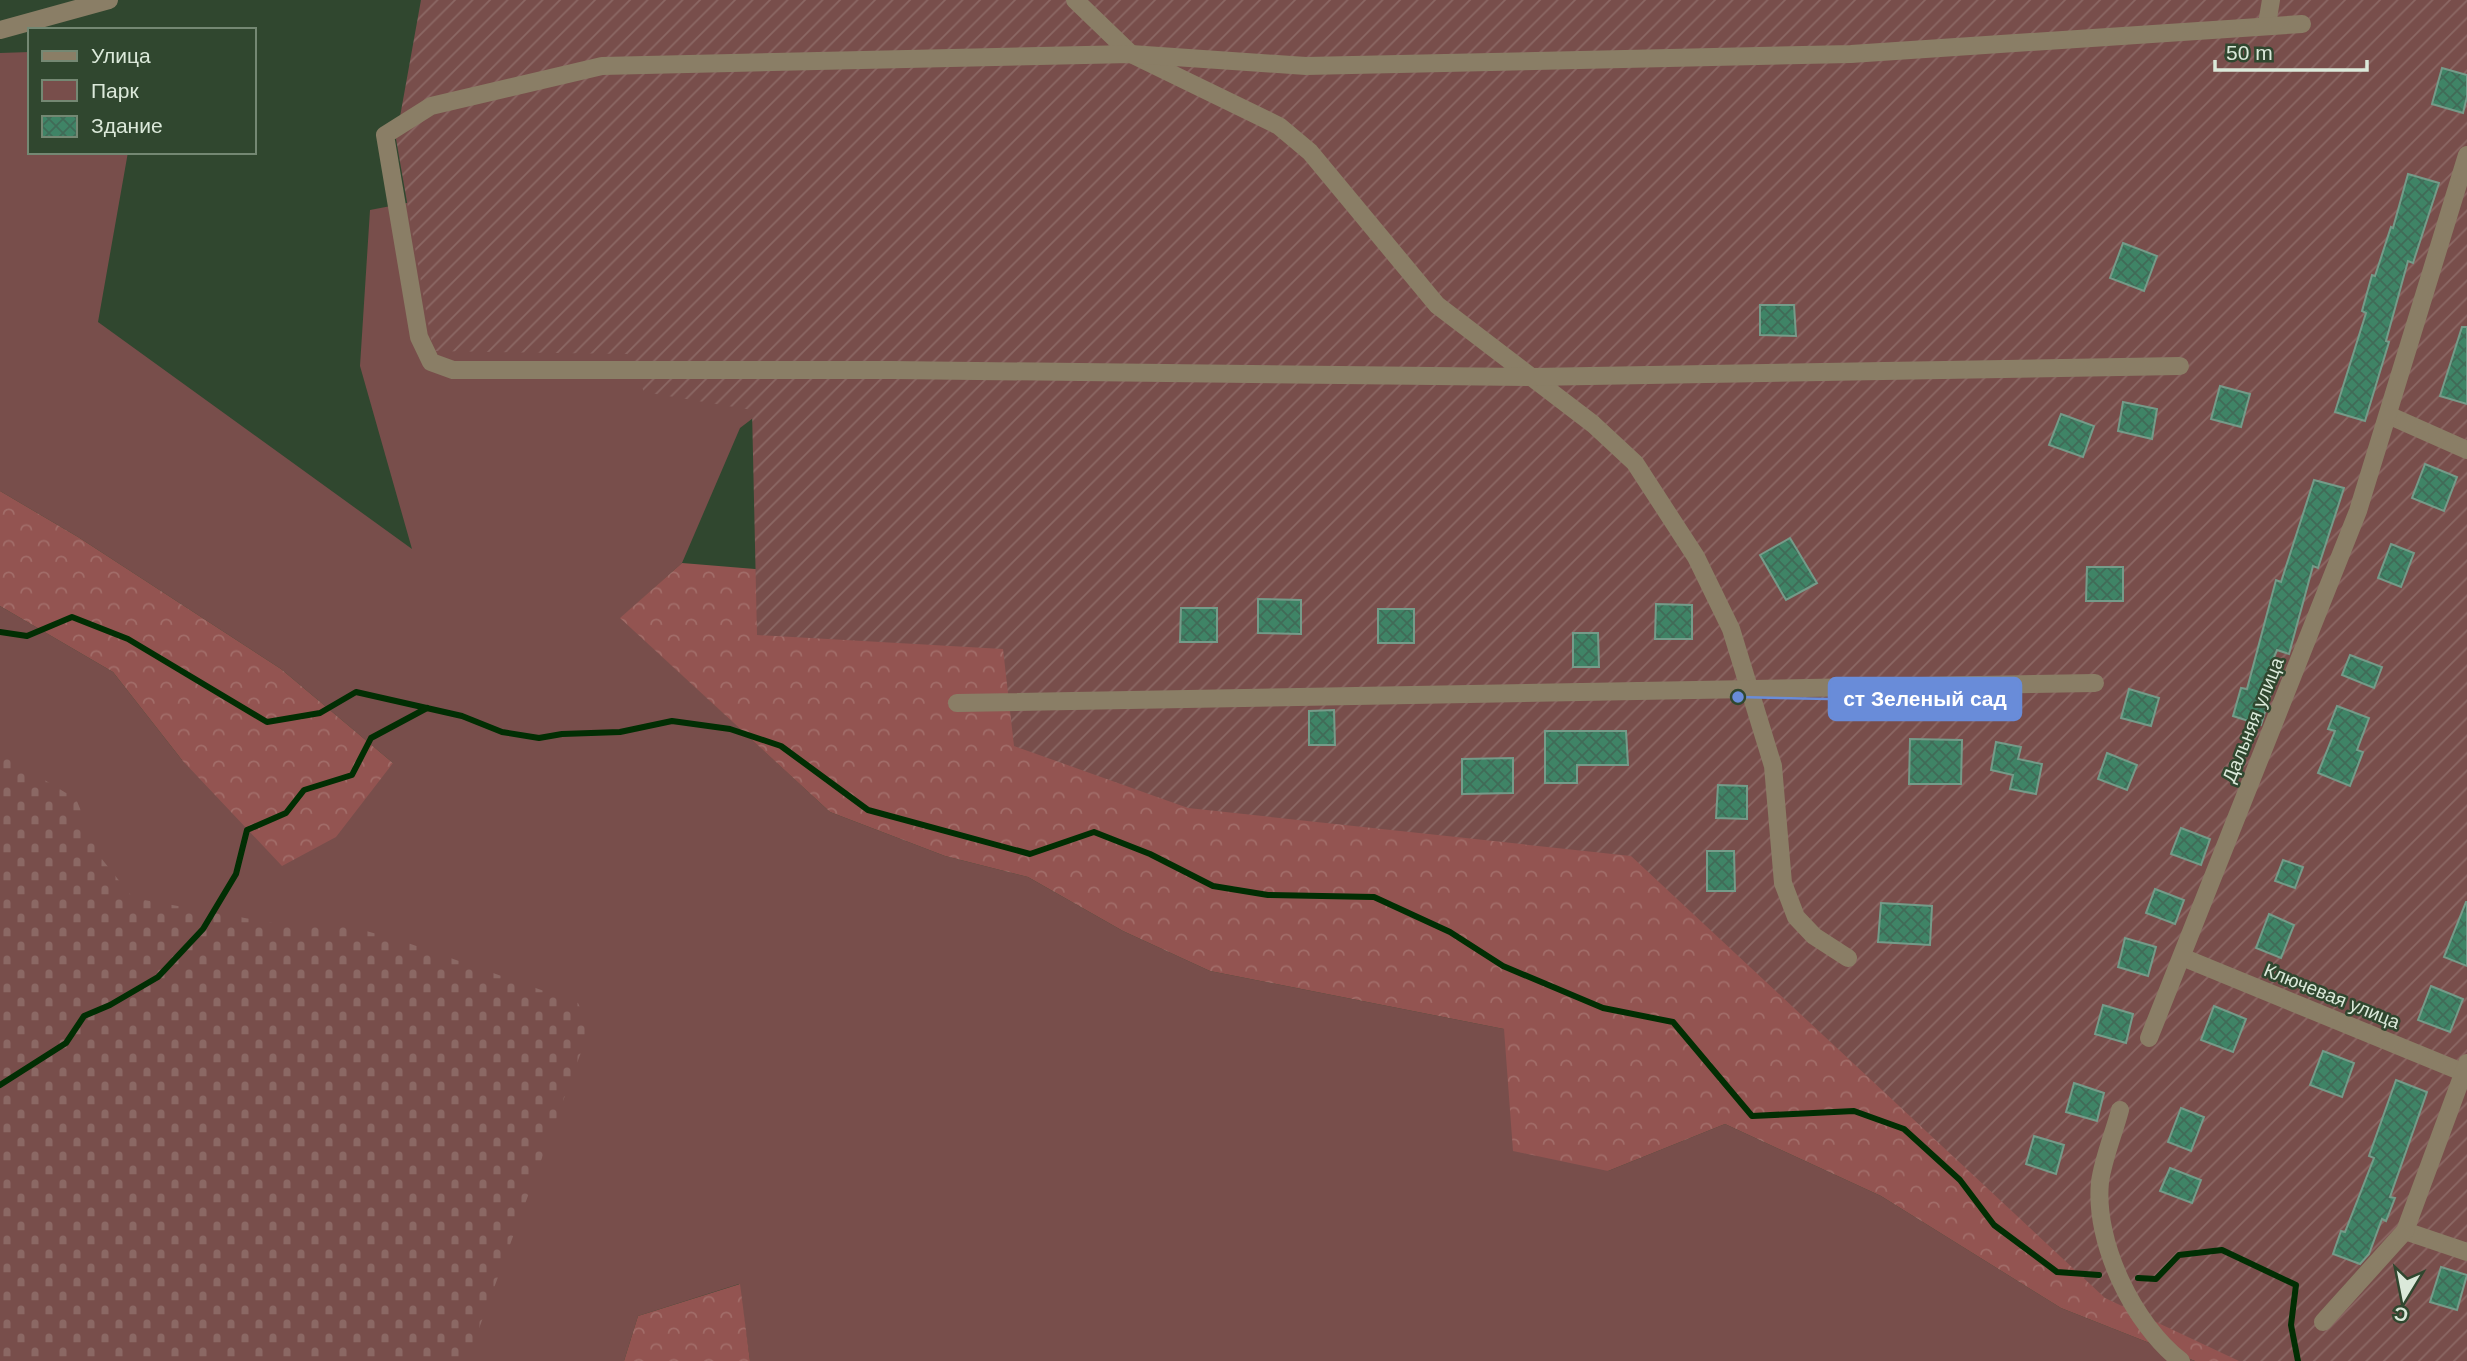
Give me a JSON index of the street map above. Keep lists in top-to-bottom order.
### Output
{
  "streets": {
    "street": ["Дальняя улица", "Ключевая улица"]
  },
  "crossings": [
    ["Дальняя улица", "Ключевая улица"]
  ],
  "places": ["ст Зеленый сад"],
  "legend": ["Улица", "Парк", "Здание"],
  "scale_bar": "50 m",
  "north": "bottom"
}
